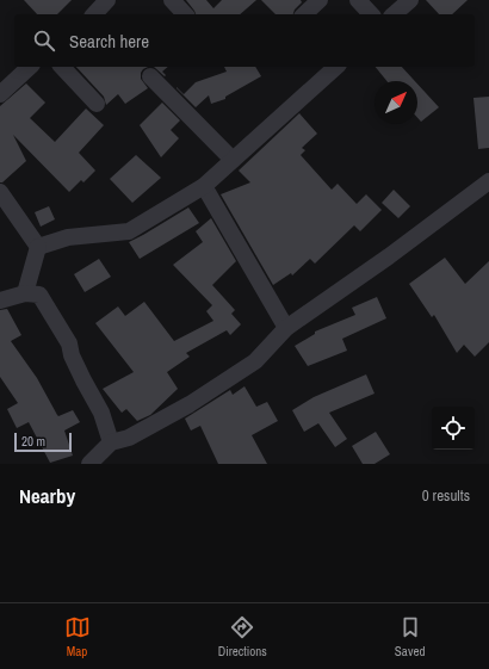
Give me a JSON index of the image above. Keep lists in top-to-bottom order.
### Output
{
  "scale_bar": "20 m",
  "north": "top right",
  "page": {
    "search": "Search here",
    "scale": "20 m",
    "heading": ["Nearby", "0 results"],
    "nav": ["Map", "Directions", "Saved"]
  }
}
